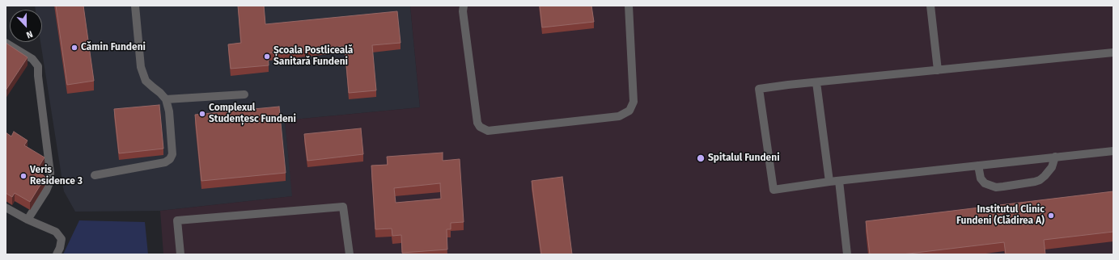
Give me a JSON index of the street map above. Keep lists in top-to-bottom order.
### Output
{
  "places": [
    "Cămin Fundeni",
    "Școala Postliceală Sanitară Fundeni",
    "Complexul Studențesc Fundeni",
    "Spitalul Fundeni",
    "Veris Residence 3",
    "Institutul Clinic Fundeni (Clădirea A)"
  ],
  "north": "bottom"
}
